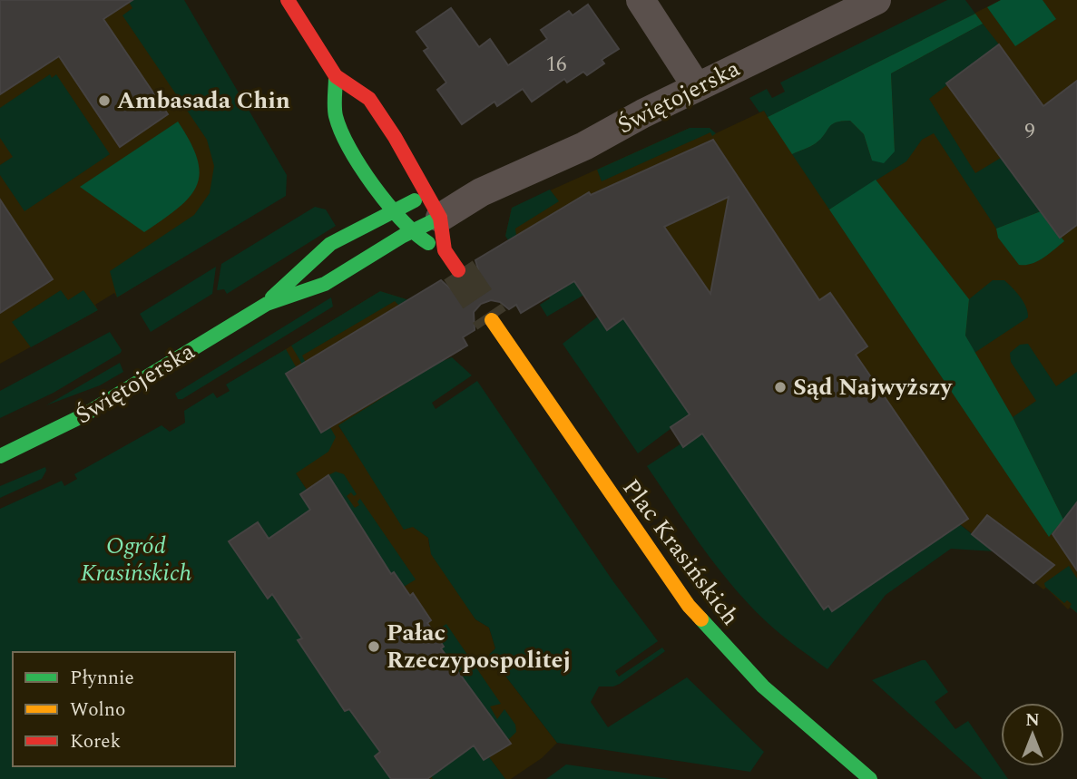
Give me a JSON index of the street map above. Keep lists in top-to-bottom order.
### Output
{
  "streets": {
    "street": ["Świętojerska", "Plac Krasińskich"]
  },
  "parks": ["Ogród Krasińskich"],
  "places": ["Ambasada Chin", "Sąd Najwyższy", "Pałac Rzeczypospolitej"],
  "house_numbers": ["16", "9"],
  "legend": ["Płynnie", "Wolno", "Korek"],
  "north": "top"
}
